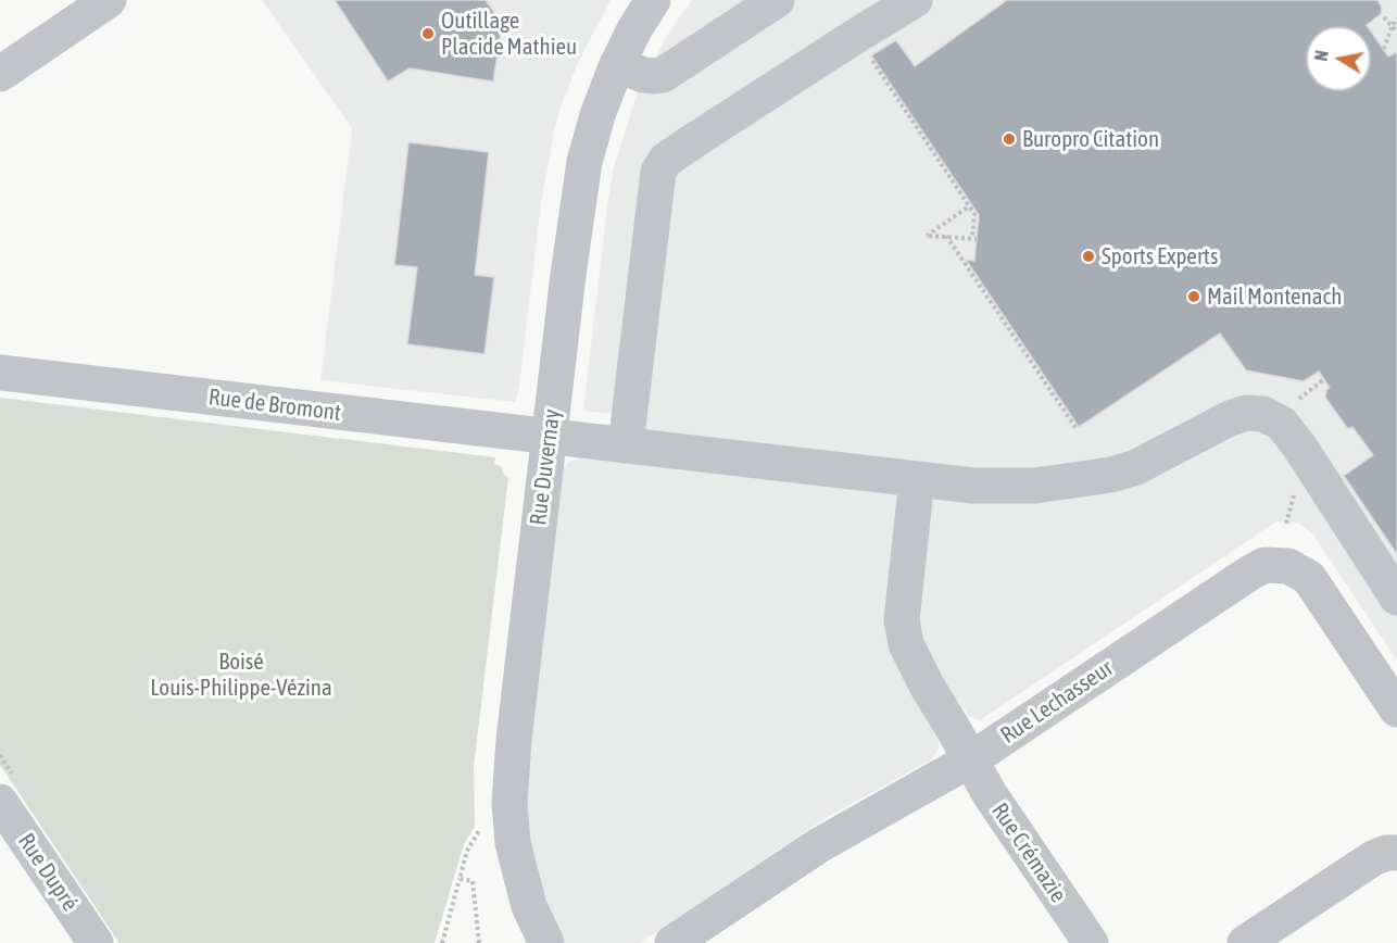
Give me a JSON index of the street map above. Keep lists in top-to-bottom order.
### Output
{
  "streets": {
    "street": [
      "Rue de Bromont",
      "Rue Duvernay",
      "Rue Lechasseur",
      "Rue Crémazie",
      "Rue Dupré"
    ]
  },
  "crossings": [
    ["Rue de Bromont", "Rue Duvernay"],
    ["Rue de Bromont", "Rue Crémazie"],
    ["Rue Lechasseur", "Rue Crémazie"]
  ],
  "parks": ["Boisé Louis-Philippe-Vézina"],
  "places": [
    "Outillage Placide Mathieu",
    "Buropro Citation",
    "Sports Experts",
    "Mail Montenach"
  ],
  "north": "left"
}
